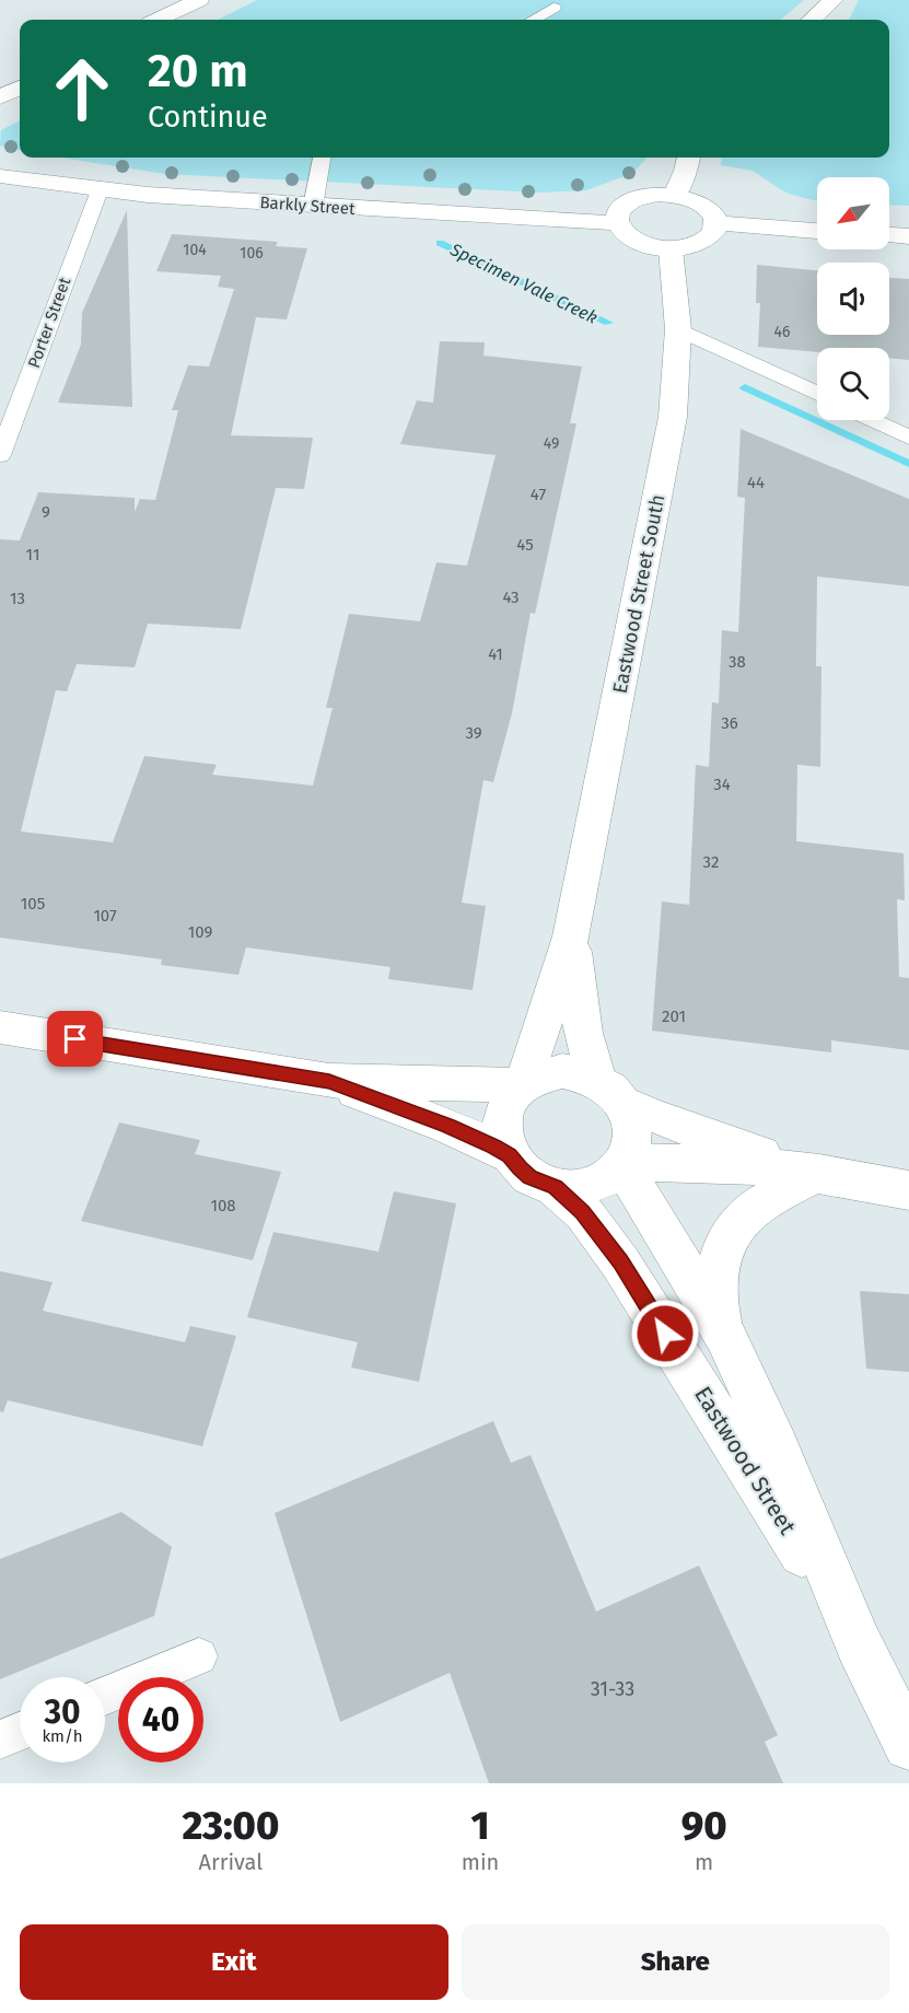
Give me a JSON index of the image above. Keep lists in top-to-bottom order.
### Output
{
  "streets": {
    "street": ["Barkly Street", "Eastwood Street South", "Eastwood Street"],
    "lane": ["Porter Street"]
  },
  "crossings": [
    ["Barkly Street", "Porter Street"],
    ["Eastwood Street South", "Eastwood Street"]
  ],
  "water": ["Specimen Vale Creek"],
  "house_numbers": [
    "104",
    "106",
    "46",
    "49",
    "44",
    "47",
    "9",
    "45",
    "11",
    "43",
    "13",
    "41",
    "38",
    "36",
    "39",
    "34",
    "32",
    "105",
    "107",
    "109",
    "201",
    "108",
    "31-33"
  ],
  "north": "bottom left",
  "page": {
    "turn": ["20 m", "Continue"],
    "speed": "30 km/h",
    "limit": "40",
    "eta": [
      "23:00",
      "Arrival",
      "1",
      "min",
      "90",
      "m"
    ],
    "buttons": ["Exit", "Share"]
  }
}
